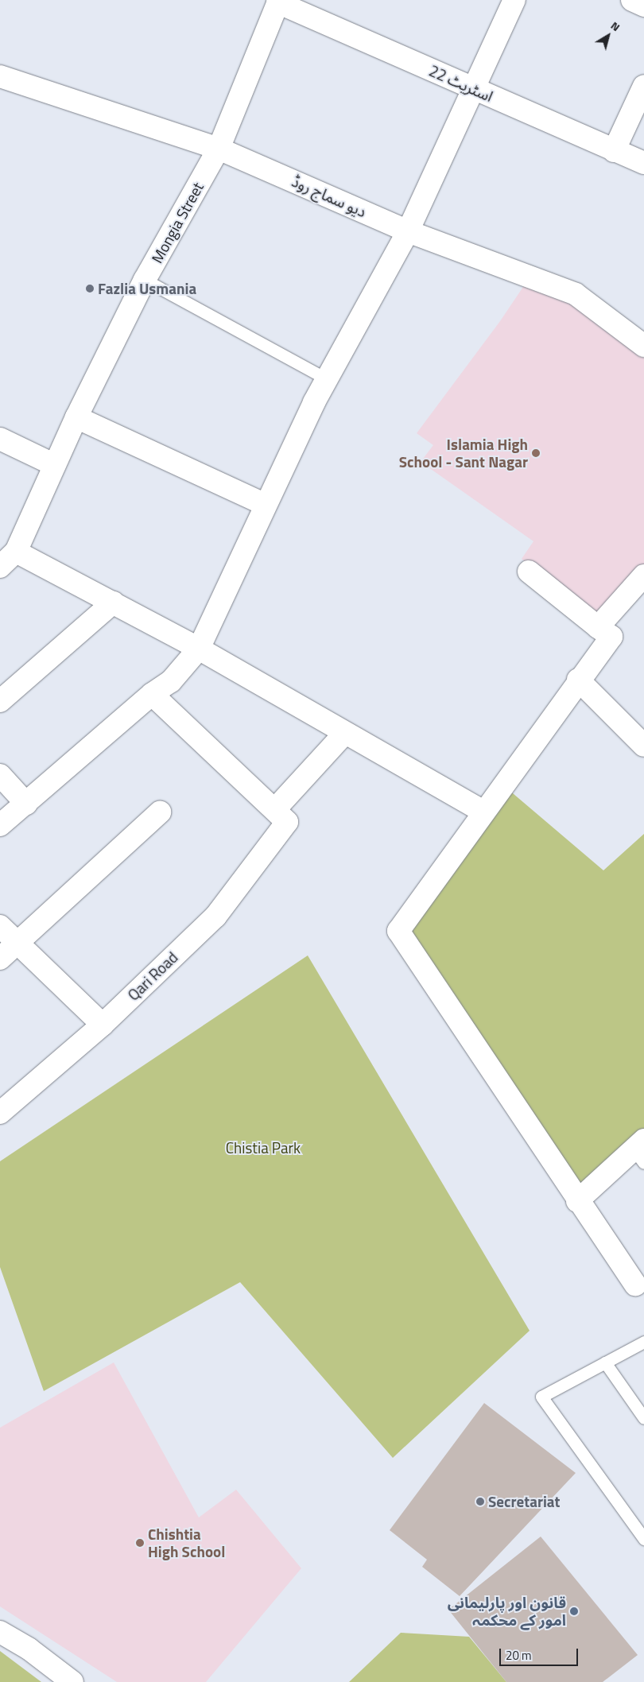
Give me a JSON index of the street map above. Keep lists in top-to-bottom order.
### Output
{
  "streets": {
    "street": [
      "اسٹریٹ 22",
      "دیو سماج روڈ",
      "Mongia Street",
      "Qari Road"
    ]
  },
  "crossings": [
    ["اسٹریٹ 22", "Mongia Street"],
    ["دیو سماج روڈ", "Mongia Street"]
  ],
  "parks": ["Chistia Park"],
  "places": [
    "Fazlia Usmania",
    "Islamia High School - Sant Nagar",
    "Secretariat",
    "Chishtia High School",
    "قانون اور پارلیمانی امور کے محکمہ"
  ],
  "scale_bar": "20 m",
  "north": "top right"
}
